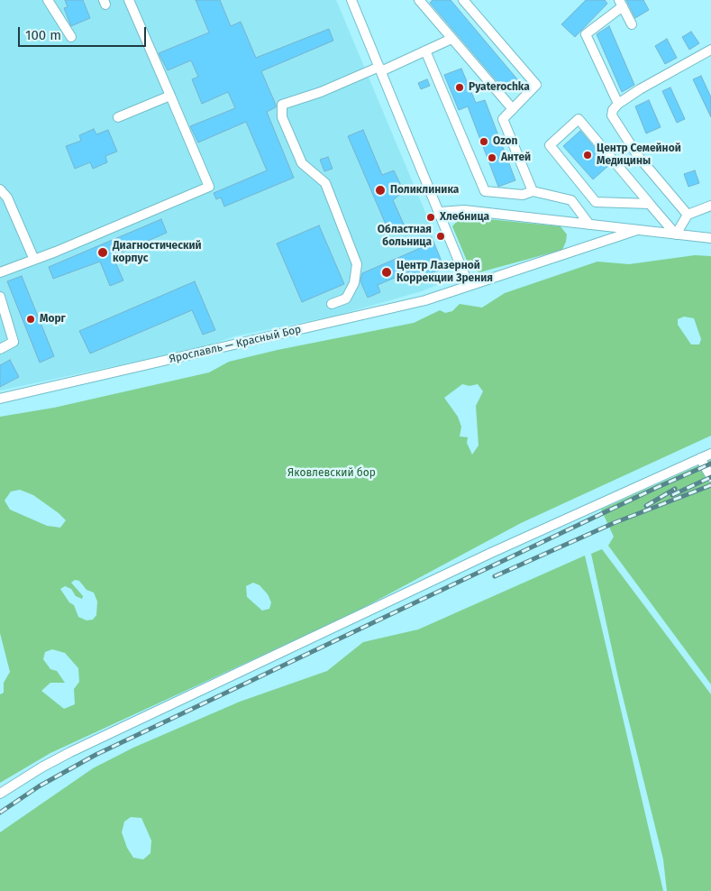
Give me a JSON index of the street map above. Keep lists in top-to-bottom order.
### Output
{
  "streets": {
    "street": ["Ярославль — Красный Бор"]
  },
  "parks": ["Яковлевский бор"],
  "places": [
    "Pyaterochka",
    "Ozon",
    "Центр Семейной Медицины",
    "Антей",
    "Поликлиника",
    "Хлебница",
    "Областная больница",
    "Диагностический корпус",
    "Центр Лазерной Коррекции Зрения",
    "Морг"
  ],
  "scale_bar": "100 m"
}
